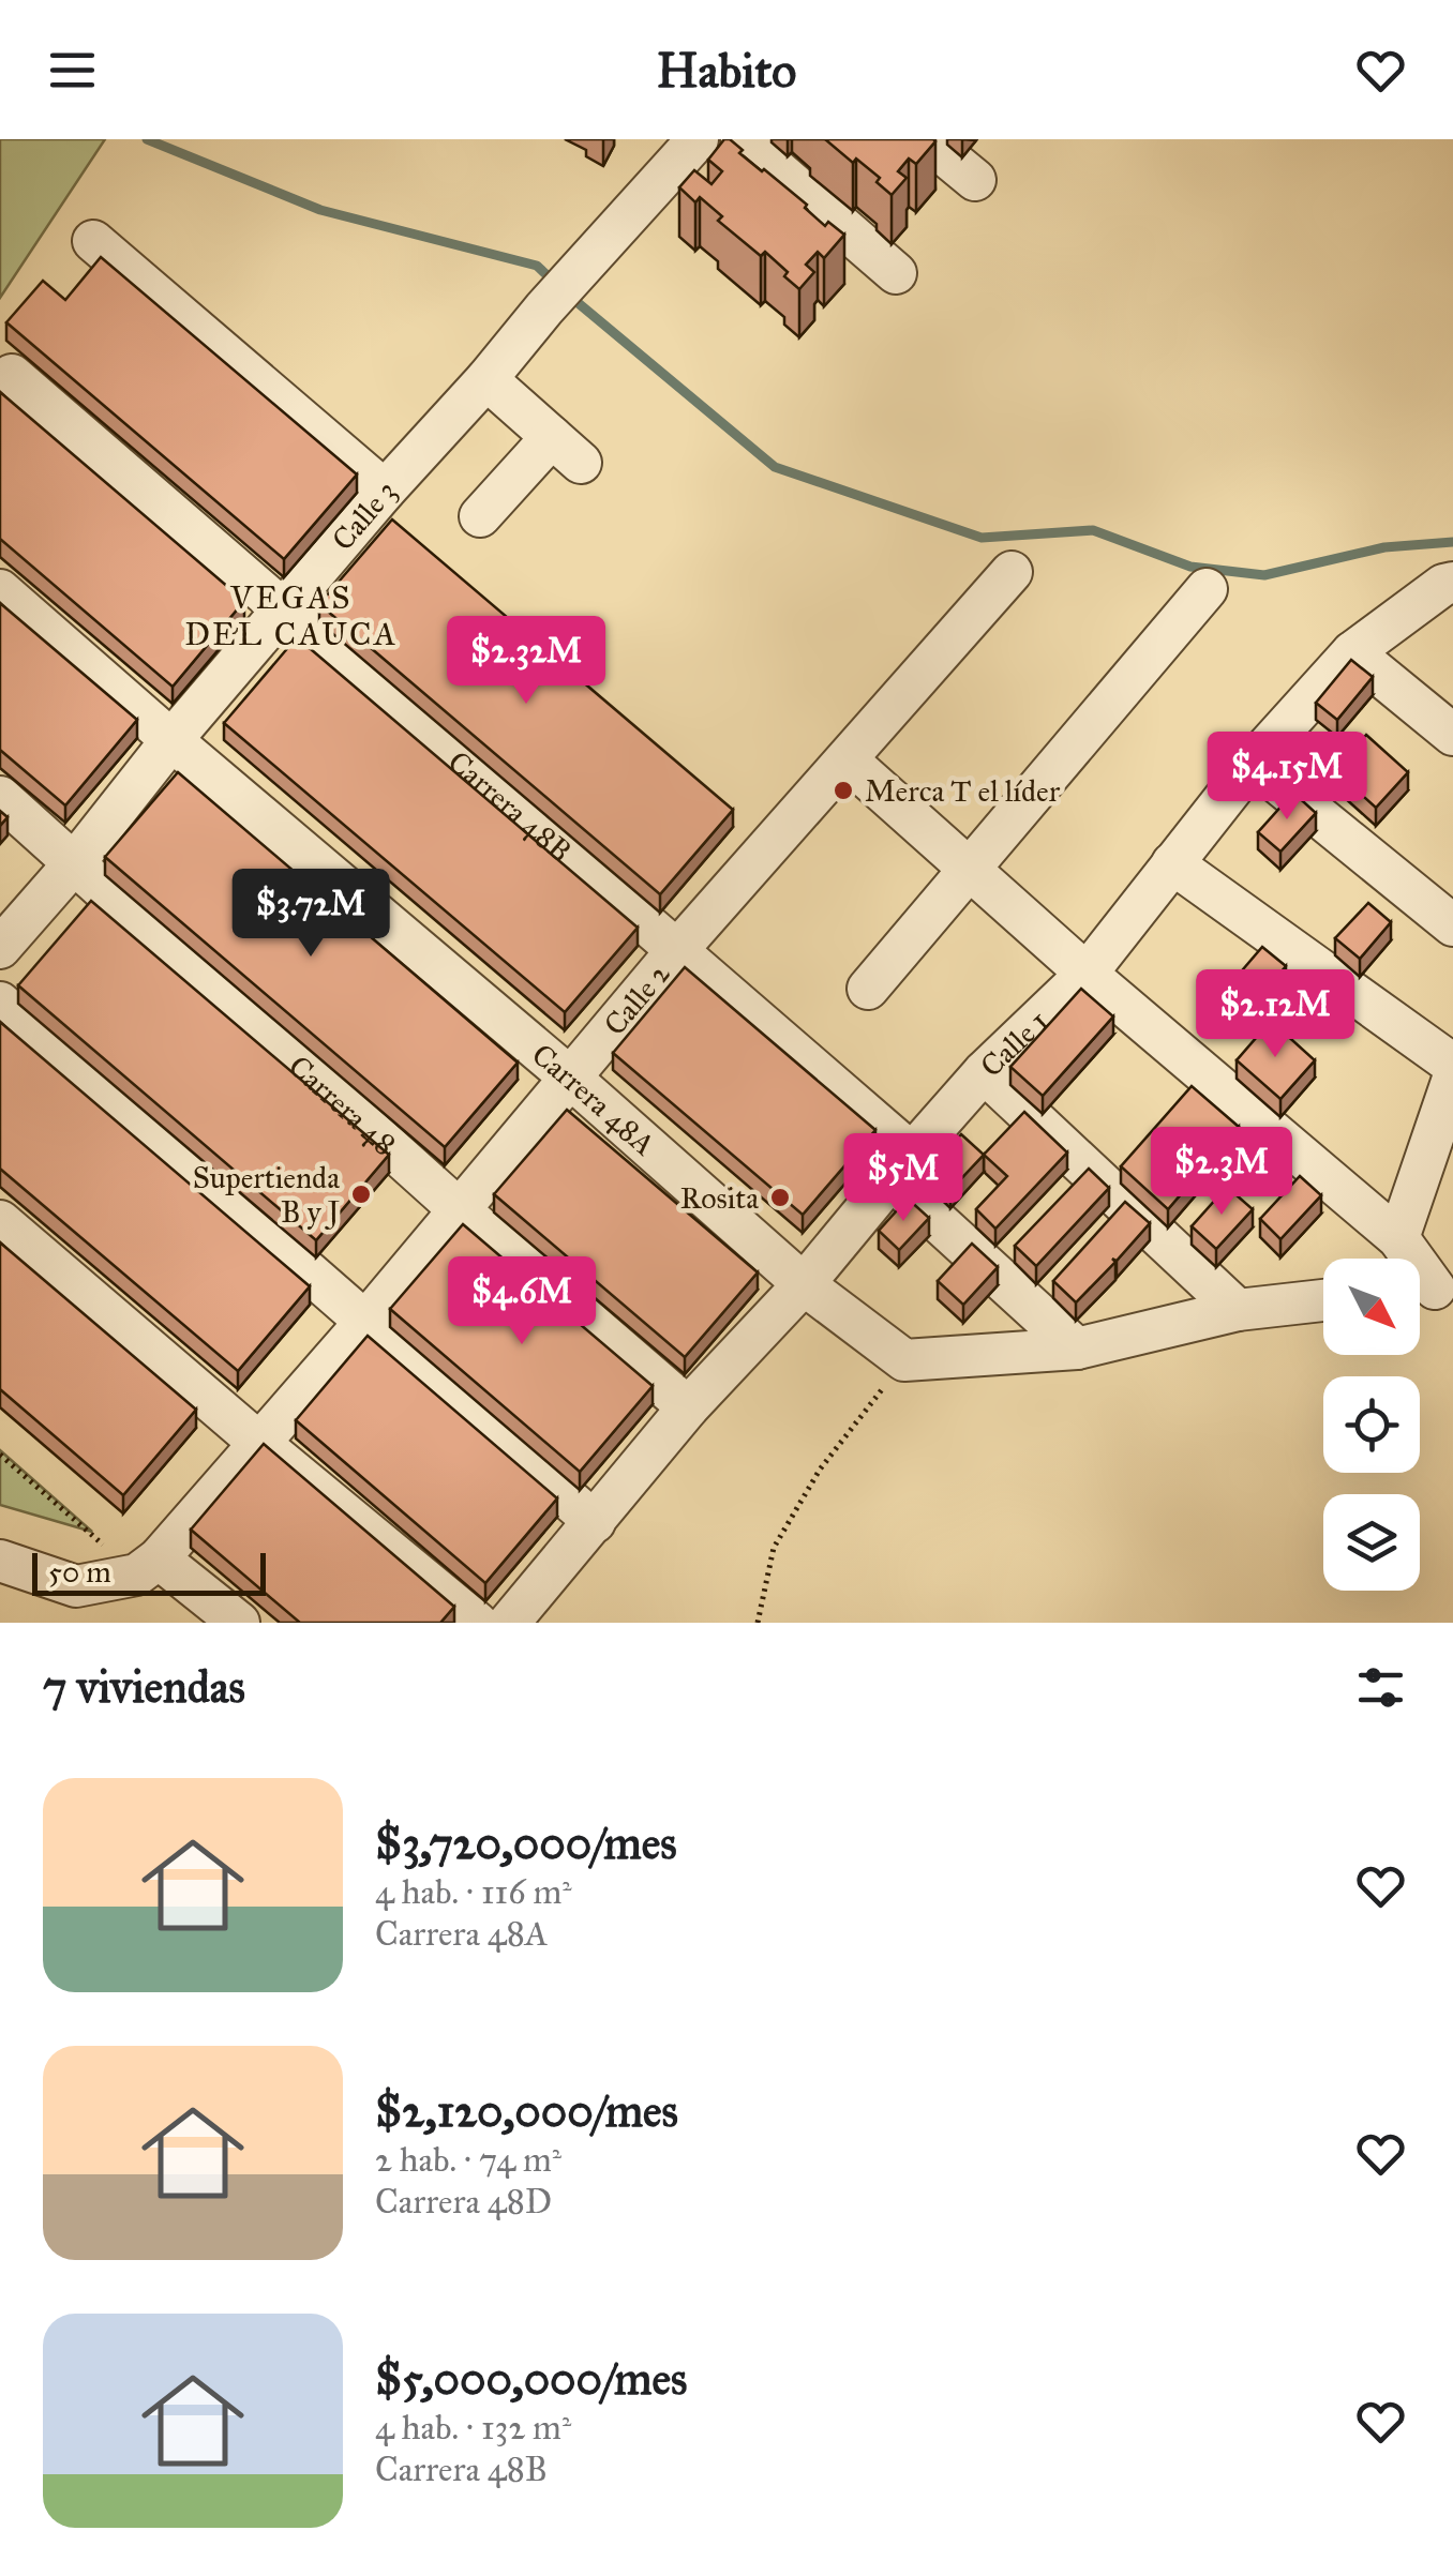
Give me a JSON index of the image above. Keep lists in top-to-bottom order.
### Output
{
  "streets": {
    "street": [
      "Calle 3",
      "Carrera 48B",
      "Calle 2",
      "Calle 1",
      "Carrera 48A",
      "Carrera 48"
    ]
  },
  "crossings": [
    ["Calle 3", "Carrera 48B"],
    ["Calle 3", "Carrera 48A"],
    ["Calle 3", "Carrera 48"],
    ["Carrera 48B", "Calle 2"],
    ["Carrera 48B", "Calle 1"],
    ["Calle 2", "Carrera 48A"],
    ["Calle 2", "Carrera 48"],
    ["Calle 1", "Carrera 48A"],
    ["Calle 1", "Carrera 48"]
  ],
  "districts": ["VEGAS DEL CAUCA"],
  "places": ["Merca T el líder", "Supertienda B y J", "Rosita"],
  "scale_bar": "50 m",
  "north": "bottom right",
  "page": {
    "header": "Habito",
    "price": [
      "$2.32M",
      "$4.15M",
      "$3.72M",
      "$2.12M",
      "$2.3M",
      "$5M",
      "$4.6M"
    ],
    "scale": "50 m",
    "heading": "7 viviendas",
    "list": [
      {
        "name": "$3,720,000/mes",
        "note": "4 hab. · 116 m² · Carrera 48A"
      },
      {
        "name": "$2,120,000/mes",
        "note": "2 hab. · 74 m² · Carrera 48D"
      },
      {
        "name": "$5,000,000/mes",
        "note": "4 hab. · 132 m² · Carrera 48B"
      }
    ]
  }
}
